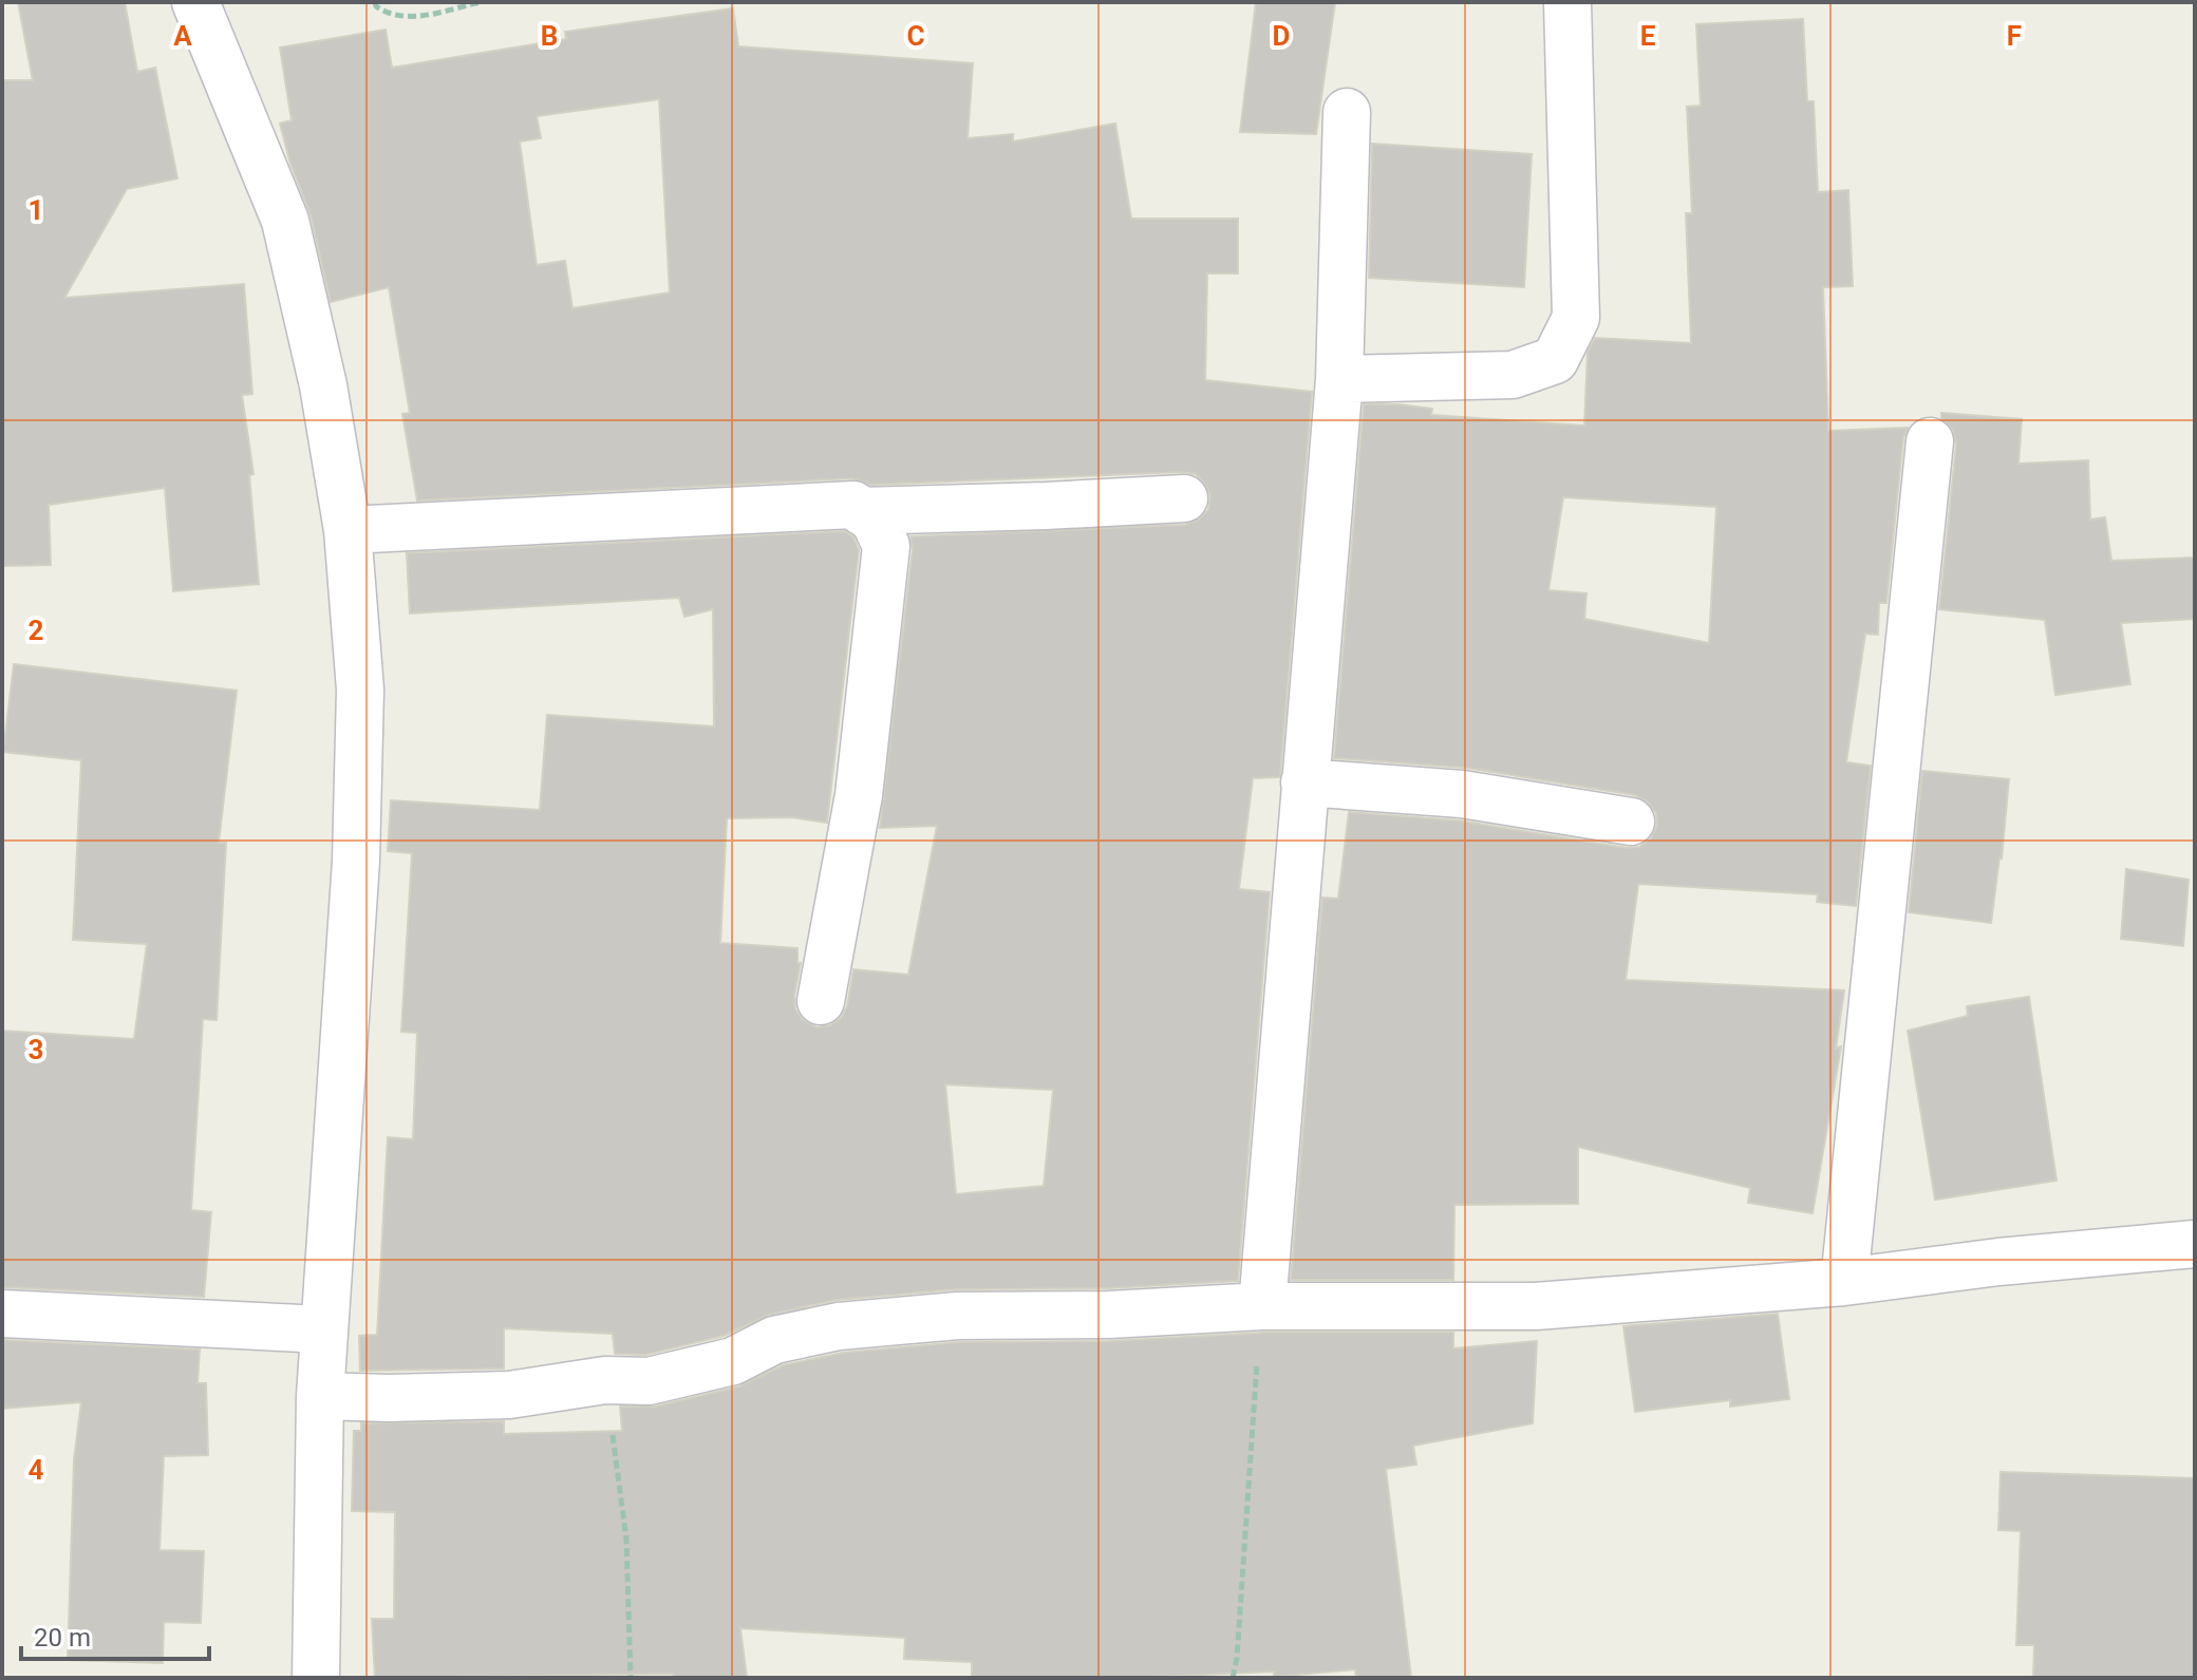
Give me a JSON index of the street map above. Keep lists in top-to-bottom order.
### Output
{
  "scale_bar": "20 m",
  "grid": {
    "columns": [
      "A",
      "B",
      "C",
      "D",
      "E",
      "F"
    ],
    "rows": [
      "1",
      "2",
      "3",
      "4"
    ]
  }
}
